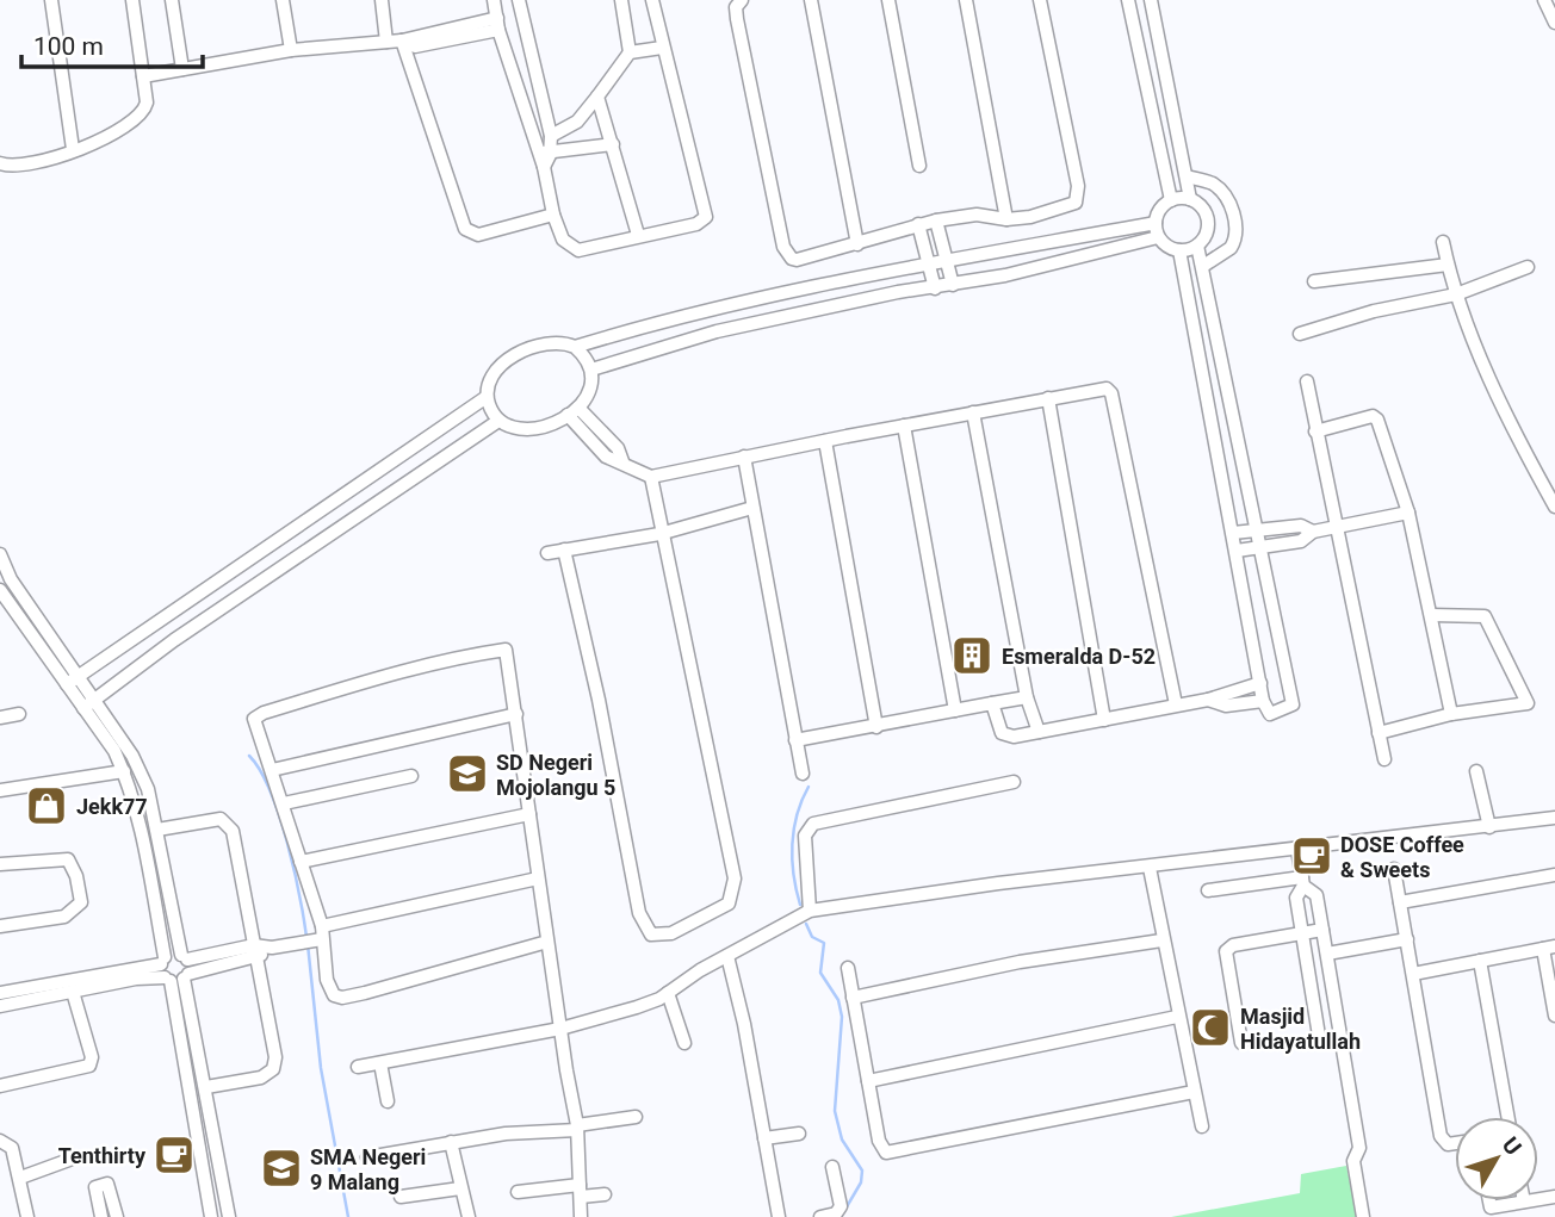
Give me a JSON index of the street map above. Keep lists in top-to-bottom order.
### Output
{
  "places": {
    "building": ["Esmeralda D-52"],
    "school or university": ["SD Negeri Mojolangu 5", "SMA Negeri 9 Malang"],
    "shop": ["Jekk77"],
    "cafe": ["DOSE Coffee & Sweets", "Tenthirty"],
    "mosque": ["Masjid Hidayatullah"]
  },
  "scale_bar": "100 m",
  "north": "top right"
}
